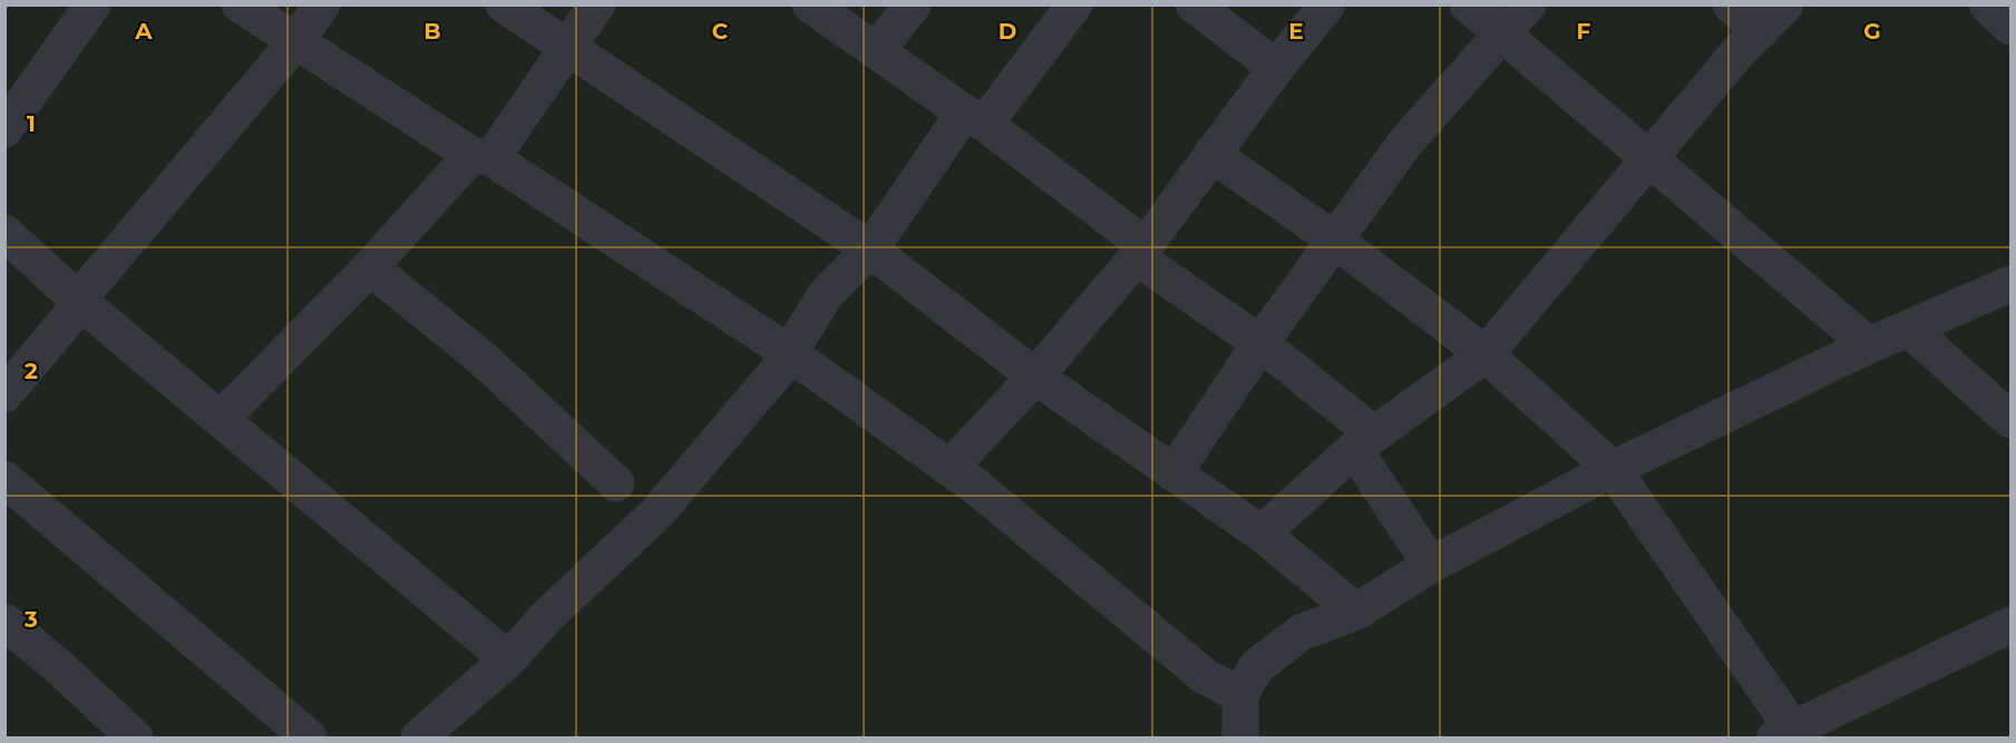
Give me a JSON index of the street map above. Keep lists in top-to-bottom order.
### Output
{
  "grid": {
    "columns": [
      "A",
      "B",
      "C",
      "D",
      "E",
      "F",
      "G"
    ],
    "rows": ["1", "2", "3"]
  }
}
